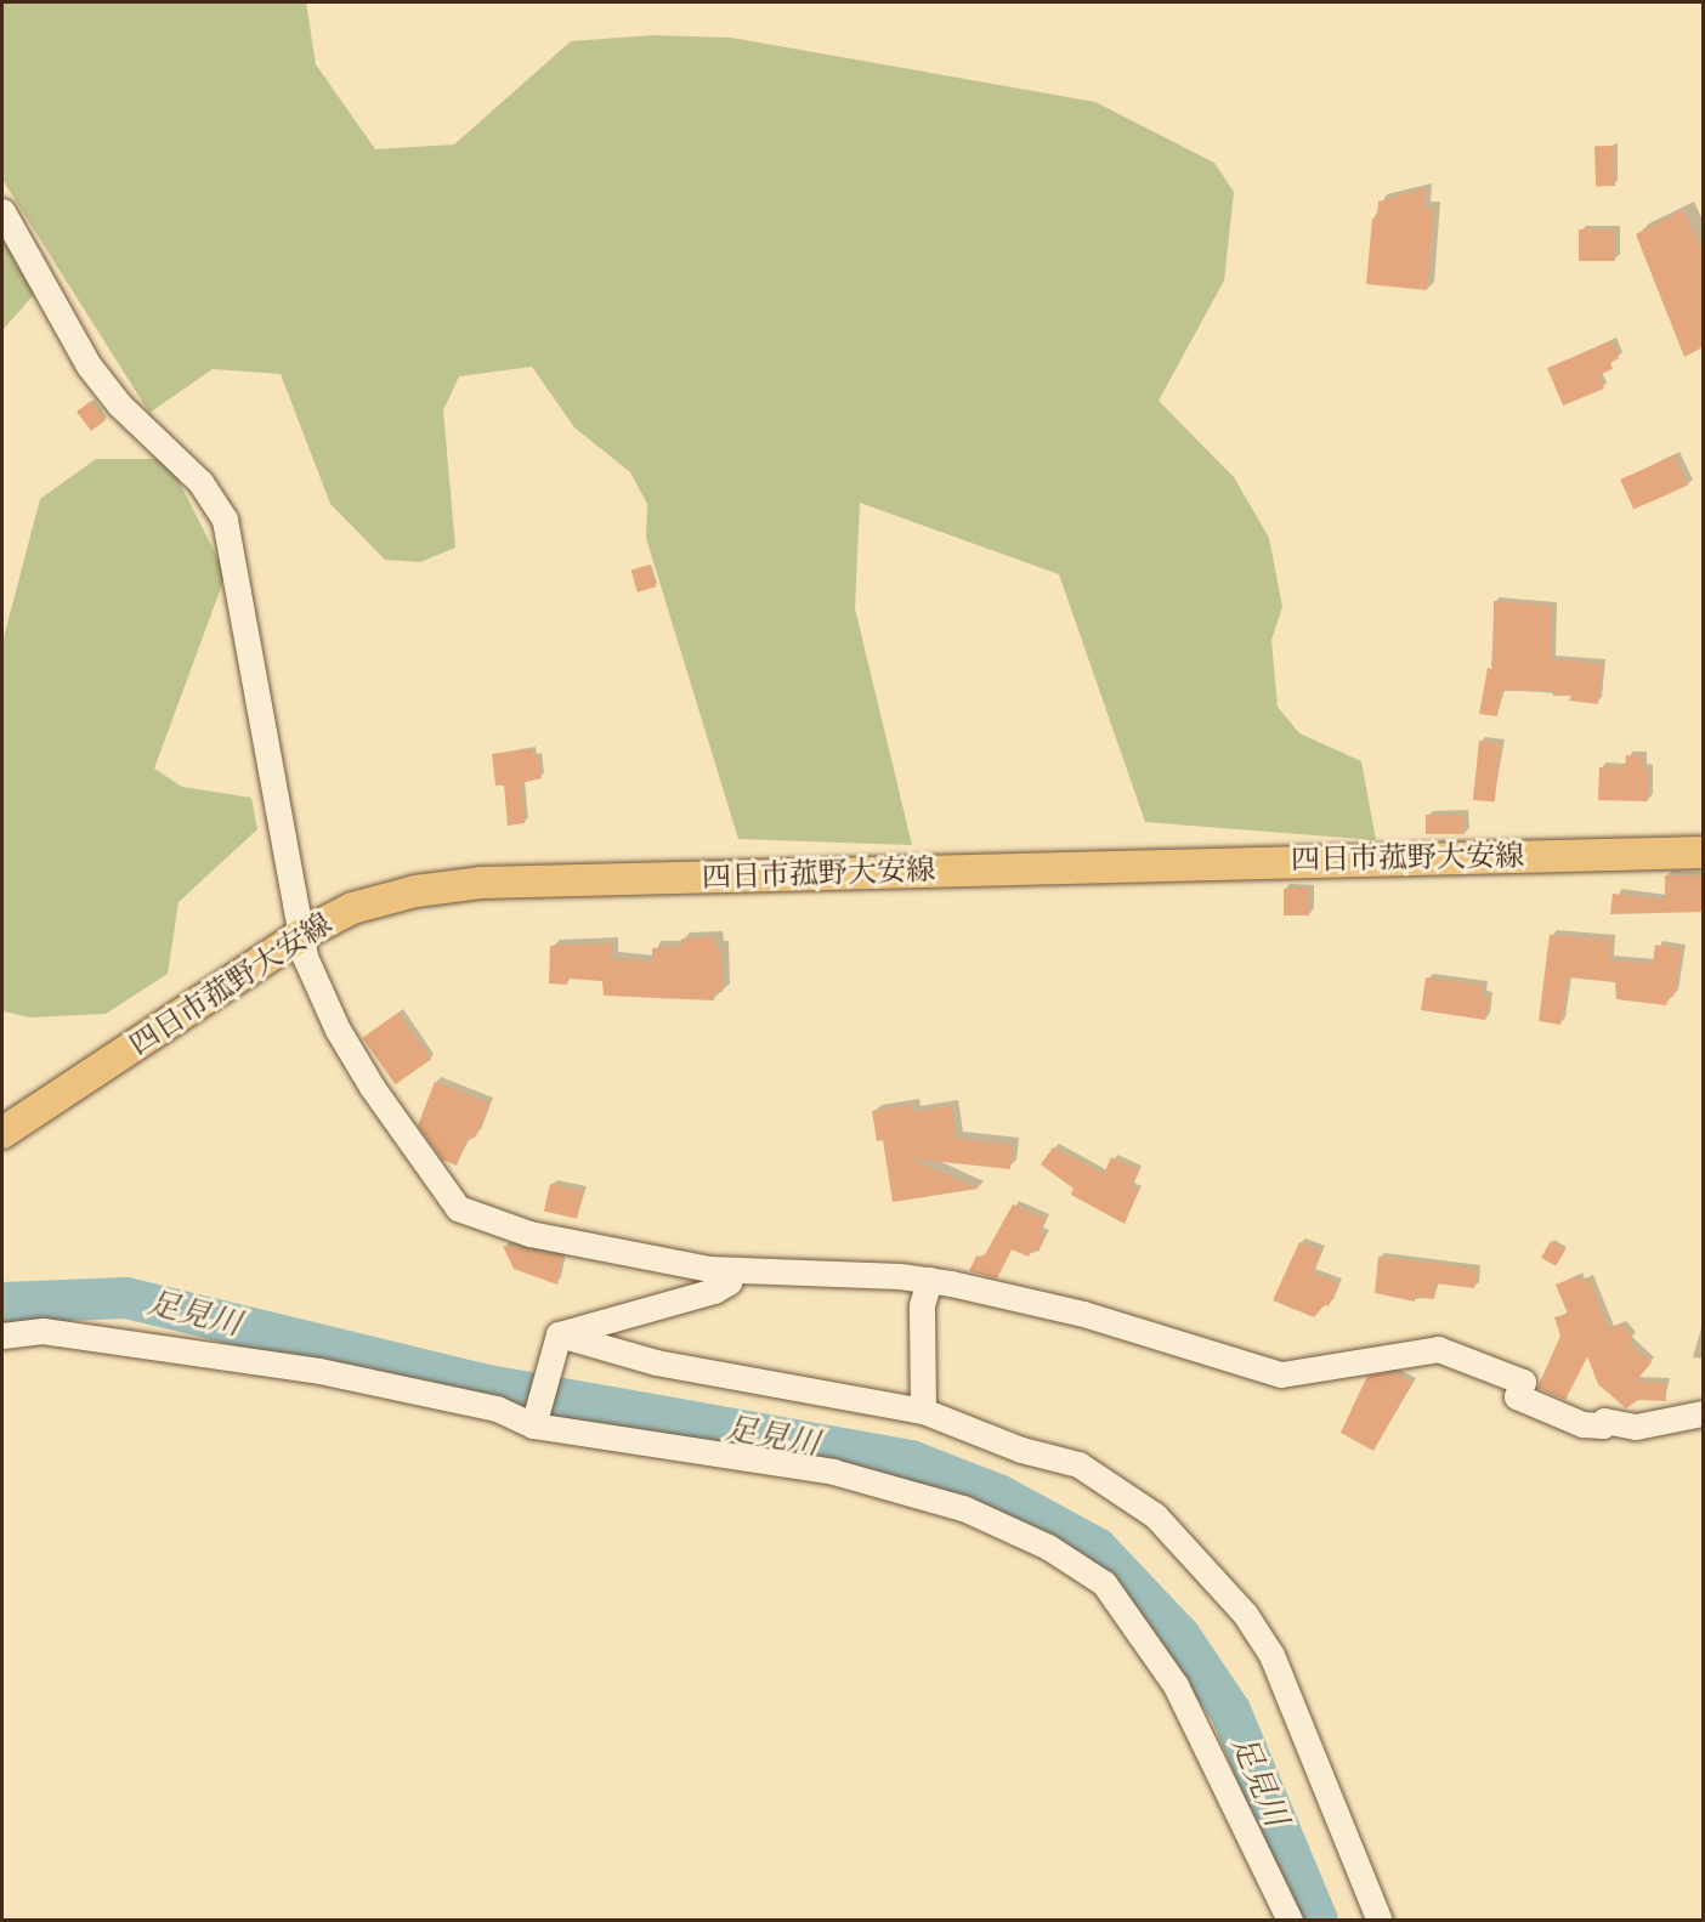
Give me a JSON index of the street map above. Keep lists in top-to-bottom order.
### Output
{
  "streets": {
    "main road": ["四日市菰野大安線"]
  },
  "water": ["足見川"]
}
